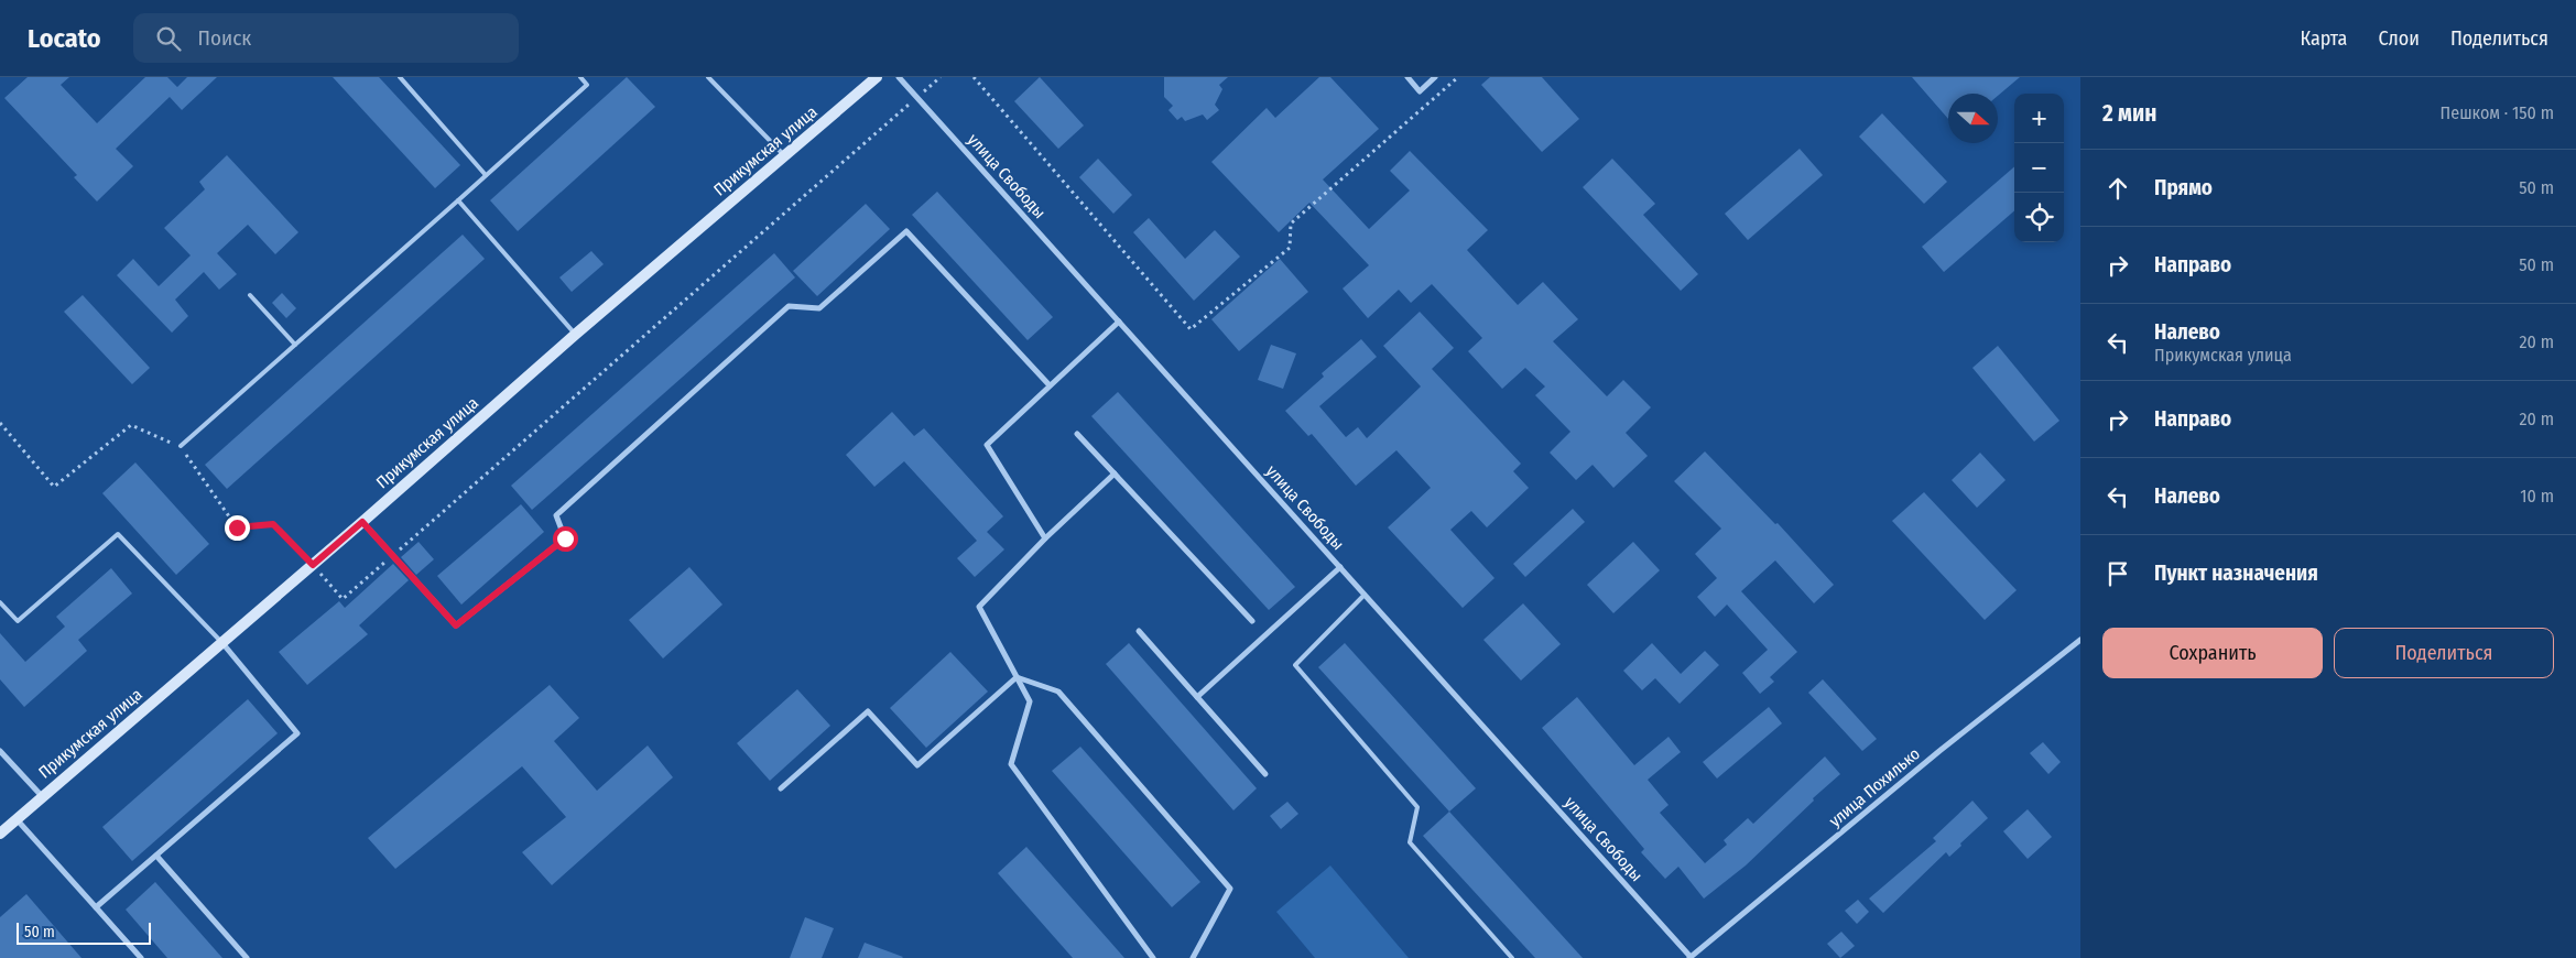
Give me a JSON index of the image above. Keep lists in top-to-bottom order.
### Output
{
  "streets": {
    "main road": ["Прикумская улица"],
    "street": ["улица Свободы", "улица Похилько"]
  },
  "crossings": [
    ["улица Свободы", "улица Похилько"]
  ],
  "scale_bar": "50 m",
  "north": "right",
  "page": {
    "header": "Locato",
    "search": "Поиск",
    "nav": ["Карта", "Слои", "Поделиться"],
    "heading": ["2 мин", "Пешком · 150 m"],
    "map_buttons": ["+", "−"],
    "list": [
      ["Прямо", "50 m"],
      ["Направо", "50 m"],
      ["Налево", "Прикумская улица", "20 m"],
      ["Направо", "20 m"],
      ["Налево", "10 m"],
      "Пункт назначения"
    ],
    "buttons": ["Сохранить", "Поделиться"],
    "scale": "50 m"
  }
}
